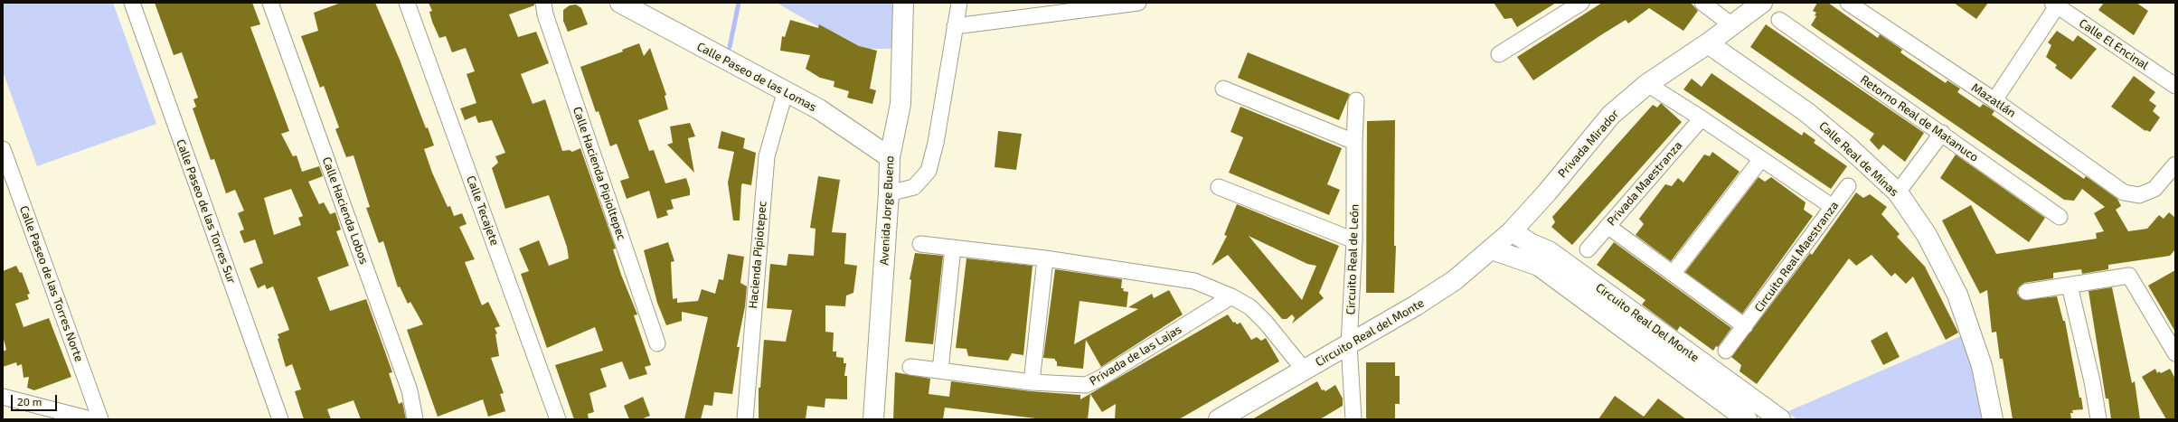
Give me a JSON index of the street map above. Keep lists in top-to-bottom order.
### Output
{
  "streets": {
    "street": [
      "Calle El Encinal",
      "Calle Paseo de las Lomas",
      "Mazatlán",
      "Retorno Real de Matanuco",
      "Privada Mirador",
      "Calle Real de Minas",
      "Calle Hacienda Pipioltepec",
      "Privada Maestranza",
      "Calle Hacienda Lobos",
      "Calle Tecajete",
      "Avenida Jorge Bueno",
      "Calle Paseo de las Torres Sur",
      "Hacienda Pipiotepec",
      "Circuito Real Maestranza",
      "Circuito Real de León",
      "Calle Paseo de las Torres Norte",
      "Circuito Real Del Monte",
      "Circuito Real del Monte",
      "Privada de las Lajas"
    ]
  },
  "crossings": [
    ["Calle Paseo de las Lomas", "Avenida Jorge Bueno"],
    ["Calle Paseo de las Lomas", "Hacienda Pipiotepec"],
    ["Privada Mirador", "Calle Real de Minas"],
    ["Privada Mirador", "Circuito Real Del Monte"],
    ["Privada Mirador", "Circuito Real del Monte"],
    ["Circuito Real de León", "Circuito Real del Monte"],
    ["Circuito Real Del Monte", "Circuito Real del Monte"]
  ],
  "scale_bar": "20 m"
}
